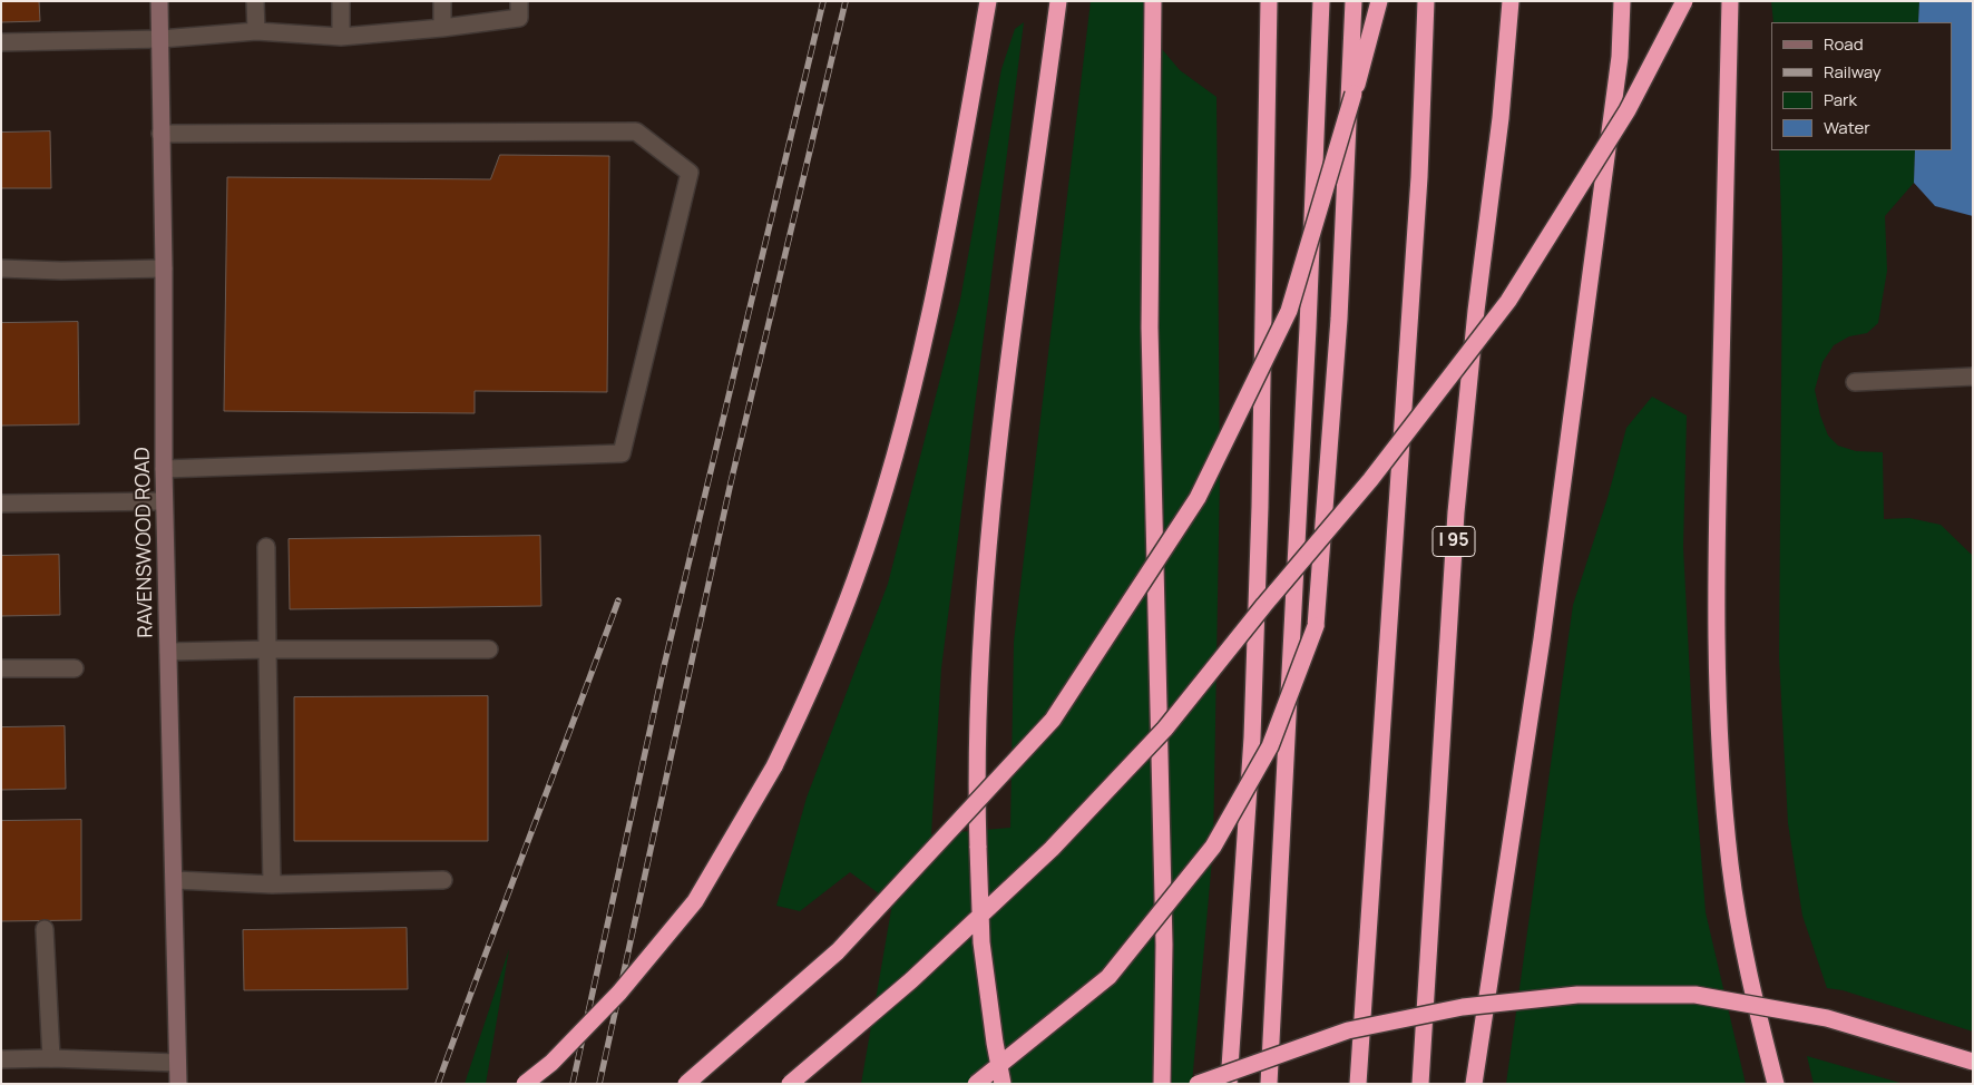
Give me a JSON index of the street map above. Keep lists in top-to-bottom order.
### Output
{
  "streets": {
    "highway": ["I 95"],
    "street": ["RAVENSWOOD ROAD"]
  },
  "legend": [
    "Road",
    "Railway",
    "Park",
    "Water"
  ]
}
